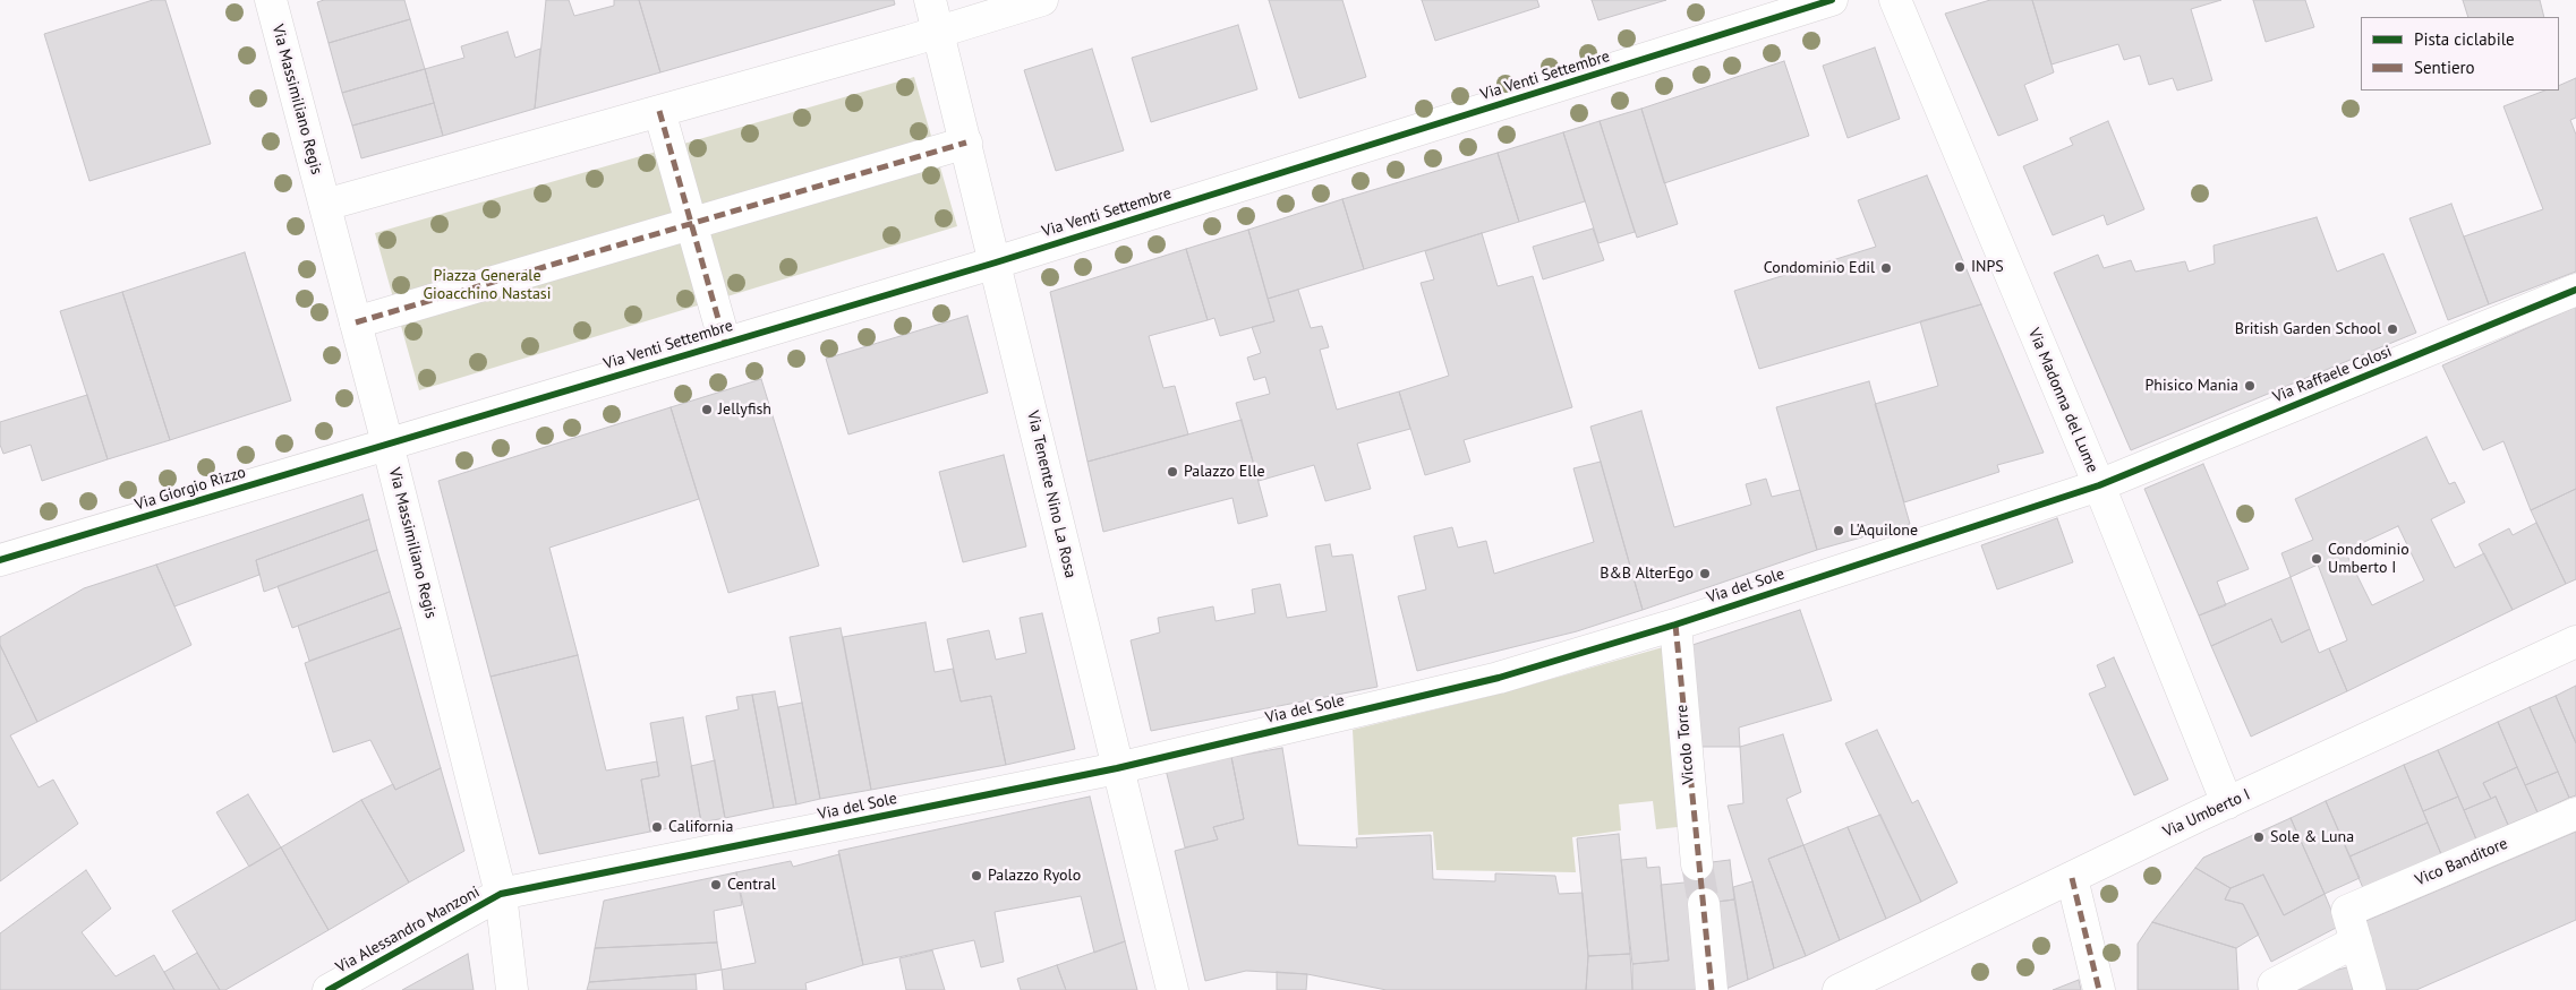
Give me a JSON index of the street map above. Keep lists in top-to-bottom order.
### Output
{
  "streets": {
    "street": [
      "Via Venti Settembre",
      "Via Massimiliano Regis",
      "Via Raffaele Colosi",
      "Via Madonna del Lume",
      "Via Giorgio Rizzo",
      "Via Tenente Nino La Rosa",
      "Via del Sole",
      "Vicolo Torre",
      "Via Umberto I",
      "Vico Banditore",
      "Via Alessandro Manzoni"
    ]
  },
  "crossings": [
    ["Via Venti Settembre", "Via Massimiliano Regis"],
    ["Via Venti Settembre", "Via Giorgio Rizzo"],
    ["Via Venti Settembre", "Via Tenente Nino La Rosa"],
    ["Via Massimiliano Regis", "Via Giorgio Rizzo"],
    ["Via Massimiliano Regis", "Via del Sole"],
    ["Via Massimiliano Regis", "Via Alessandro Manzoni"],
    ["Via Raffaele Colosi", "Via Madonna del Lume"],
    ["Via Raffaele Colosi", "Via del Sole"],
    ["Via Madonna del Lume", "Via del Sole"],
    ["Via Madonna del Lume", "Via Umberto I"],
    ["Via Tenente Nino La Rosa", "Via del Sole"],
    ["Via del Sole", "Vicolo Torre"],
    ["Via del Sole", "Via Alessandro Manzoni"]
  ],
  "parks": ["Piazza Generale Gioacchino Nastasi"],
  "places": [
    "INPS",
    "Condominio Edil",
    "British Garden School",
    "Phisico Mania",
    "Jellyfish",
    "Palazzo Elle",
    "L'Aquilone",
    "Condominio Umberto I",
    "B&B AlterEgo",
    "California",
    "Sole & Luna",
    "Palazzo Ryolo",
    "Central"
  ],
  "legend": ["Pista ciclabile", "Sentiero"]
}
